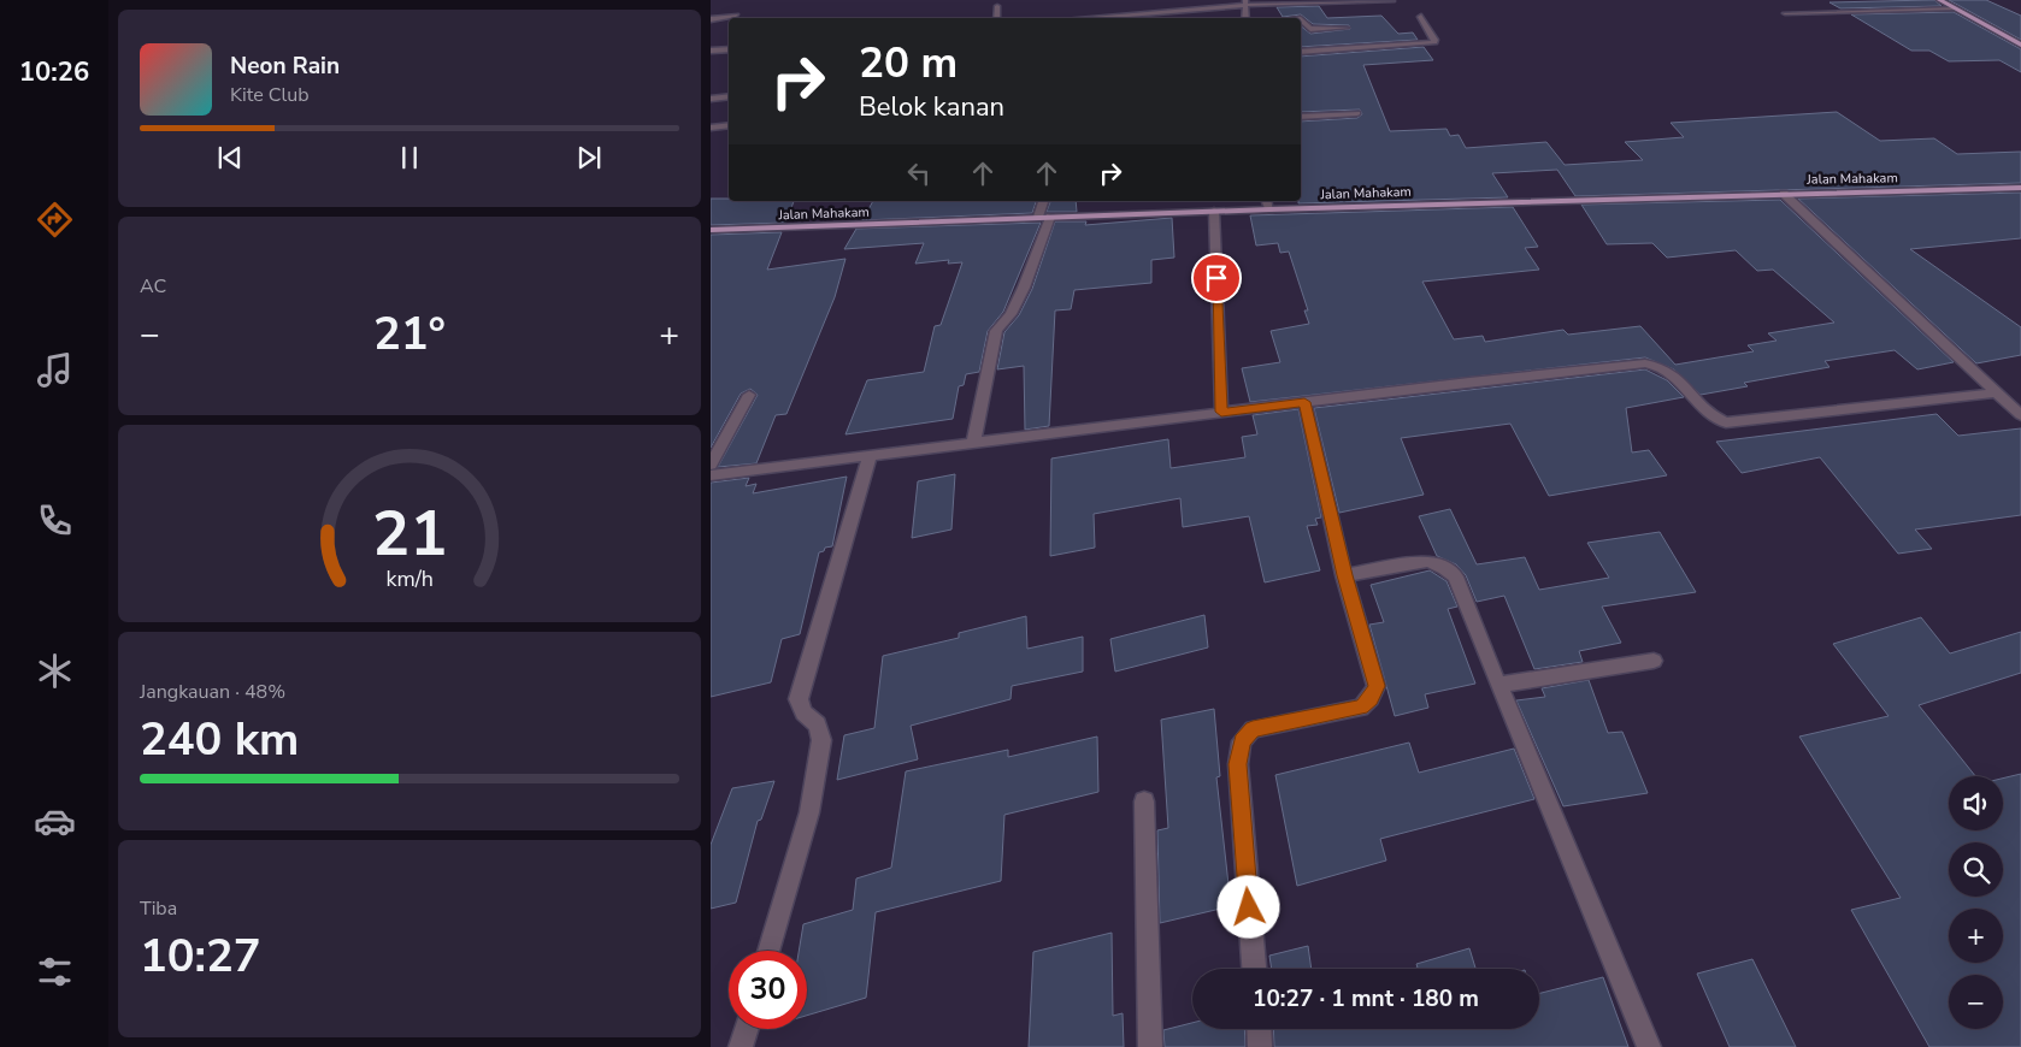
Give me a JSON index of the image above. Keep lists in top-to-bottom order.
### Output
{
  "streets": {
    "main road": ["Jalan Mahakam"]
  },
  "page": {
    "tabs": "10:26",
    "turn": ["20 m", "Belok kanan"],
    "song": ["Neon Rain", "Kite Club"],
    "tile": [
      "AC",
      ["Jangkauan · 48%", "240 km"],
      ["Tiba", "10:27"]
    ],
    "heat": ["−", "21°", "+"],
    "map_buttons": ["+", "−"],
    "limit": "30",
    "trip": "10:27 · 1 mnt · 180 m",
    "gauge": ["21", "km/h"]
  }
}
